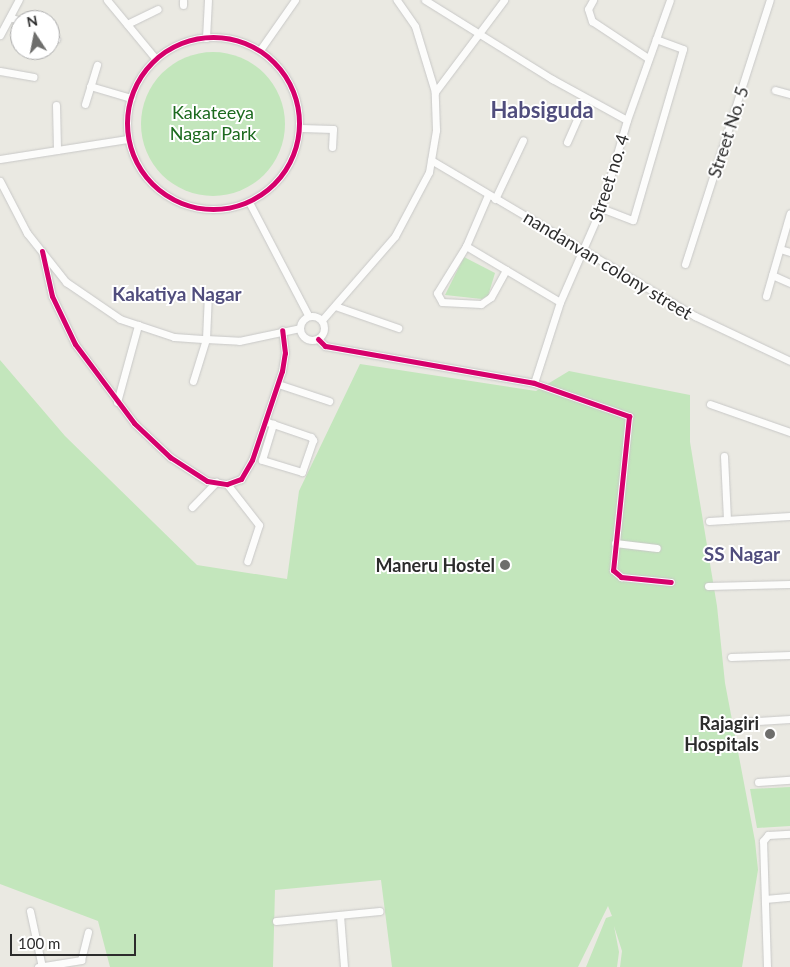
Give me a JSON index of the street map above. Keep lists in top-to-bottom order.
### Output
{
  "streets": {
    "street": ["Street No. 5", "Street no. 4", "nandanvan colony street"]
  },
  "crossings": [
    ["Street no. 4", "nandanvan colony street"]
  ],
  "districts": ["Habsiguda", "Kakatiya Nagar", "SS Nagar"],
  "parks": ["Kakateeya Nagar Park"],
  "places": ["Maneru Hostel", "Rajagiri Hospitals"],
  "scale_bar": "100 m",
  "north": "top"
}
